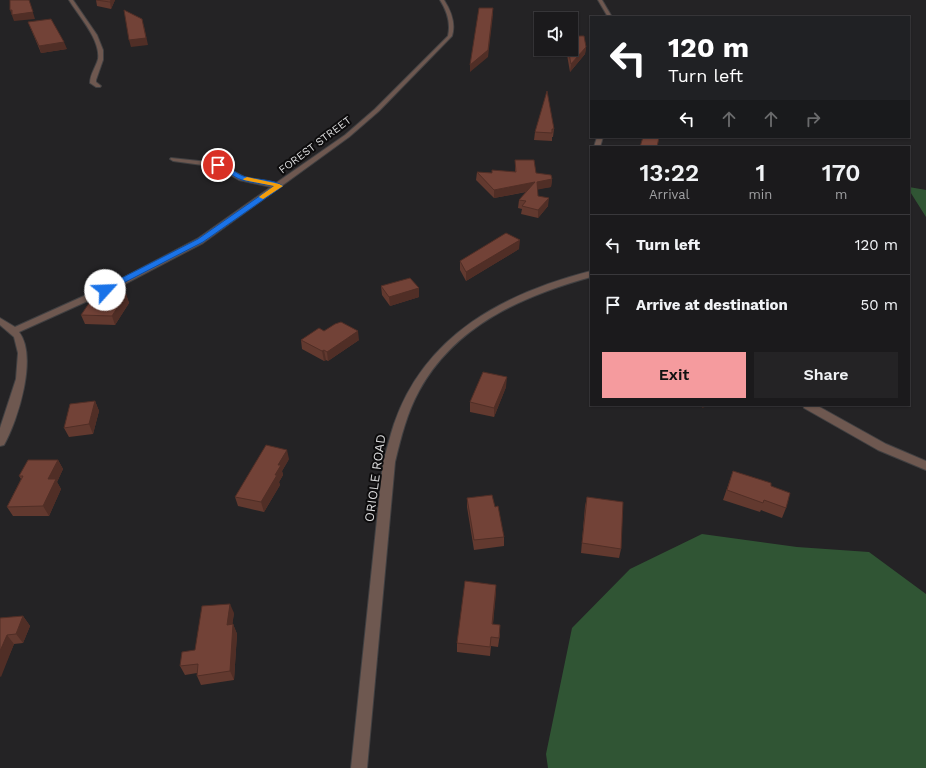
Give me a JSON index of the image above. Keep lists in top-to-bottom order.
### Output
{
  "streets": {
    "street": ["FOREST STREET", "ORIOLE ROAD"]
  },
  "page": {
    "turn": ["120 m", "Turn left"],
    "eta": [
      "13:22",
      "Arrival",
      "1",
      "min",
      "170",
      "m"
    ],
    "list": [
      {
        "name": "Turn left",
        "value": "120 m"
      },
      {
        "name": "Arrive at destination",
        "value": "50 m"
      }
    ],
    "buttons": ["Exit", "Share"]
  }
}
